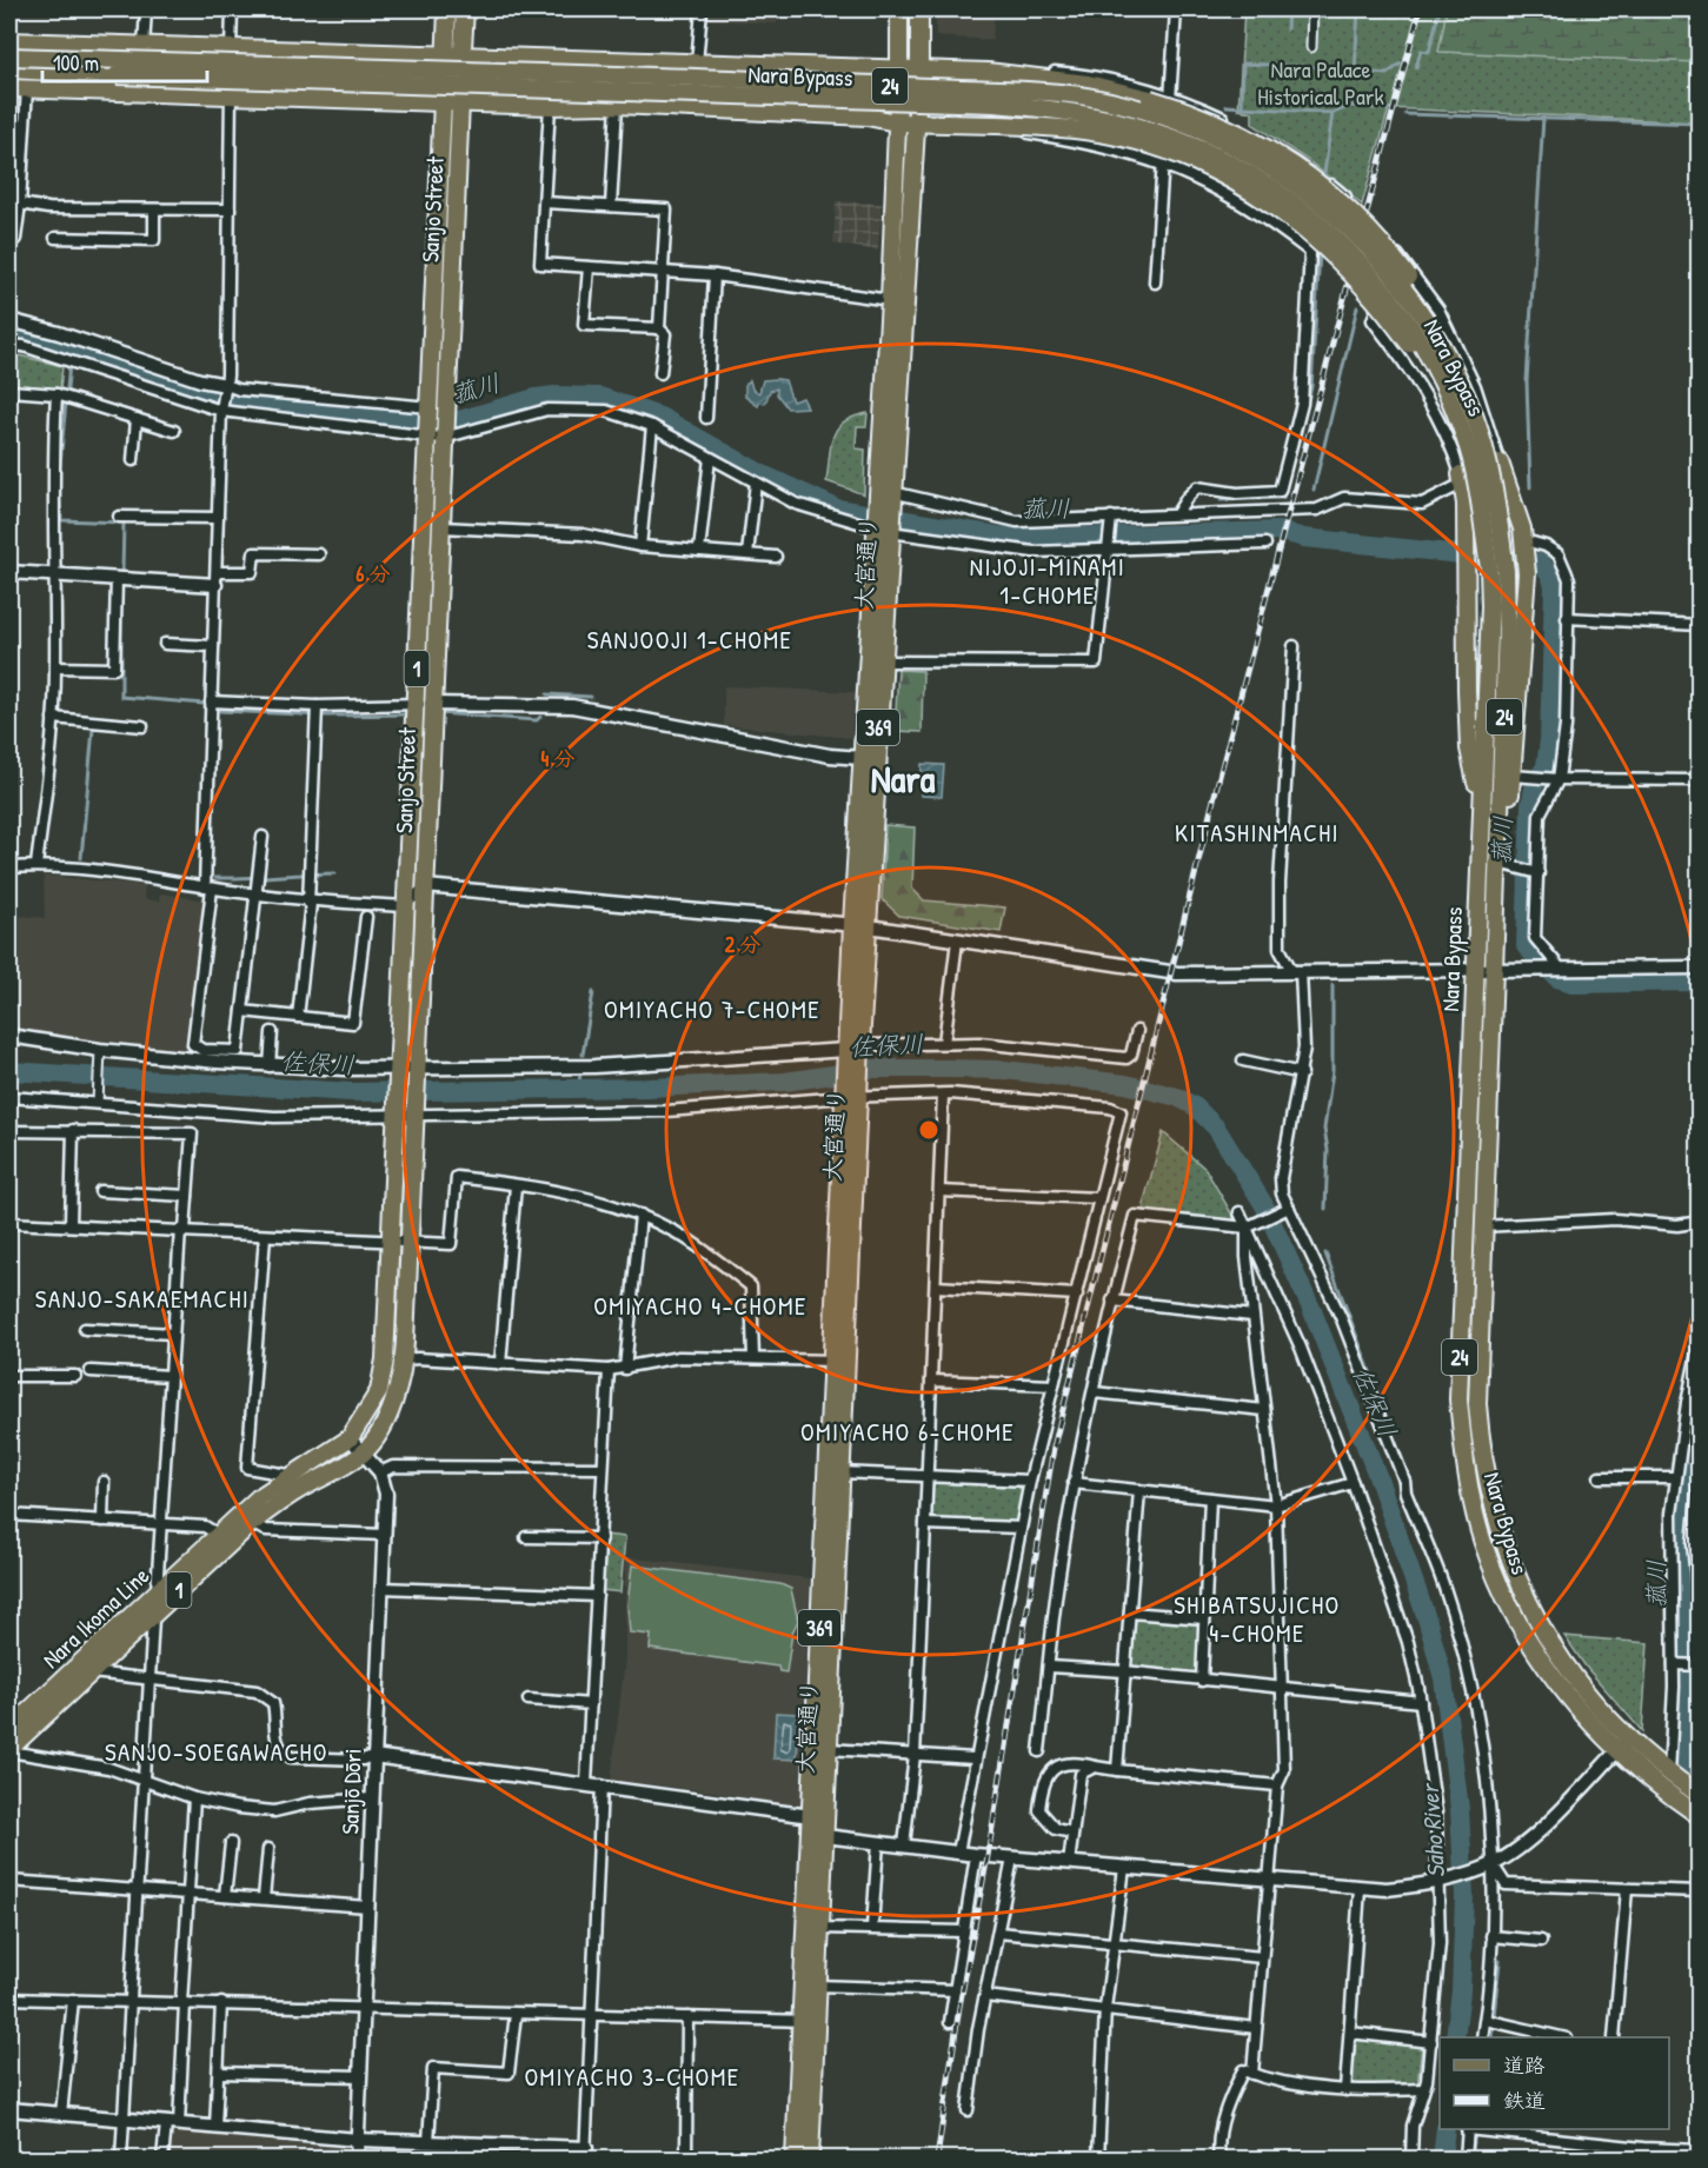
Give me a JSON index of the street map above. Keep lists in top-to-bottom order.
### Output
{
  "streets": {
    "main road": [
      "Nara Bypass",
      "24",
      "Sanjo Street",
      "大宮通り",
      "1",
      "369",
      "Nara Ikoma Line"
    ],
    "street": ["Sanjō Dōri"]
  },
  "crossings": [
    ["Nara Bypass", "24"],
    ["Sanjo Street", "Nara Ikoma Line"],
    ["Sanjo Street", "Sanjō Dōri"],
    ["Nara Ikoma Line", "Sanjō Dōri"]
  ],
  "districts": [
    "NIJOJI-MINAMI 1-CHOME",
    "SANJOOJI 1-CHOME",
    "Nara",
    "KITASHINMACHI",
    "OMIYACHO 7-CHOME",
    "SANJO-SAKAEMACHI",
    "OMIYACHO 4-CHOME",
    "OMIYACHO 6-CHOME",
    "SHIBATSUJICHO 4-CHOME",
    "SANJO-SOEGAWACHO",
    "OMIYACHO 3-CHOME"
  ],
  "water": ["菰川", "佐保川", "Saho River"],
  "parks": ["Nara Palace Historical Park"],
  "legend": ["道路", "鉄道"],
  "scale_bar": "100 m",
  "rings": ["6 分", "4 分", "2 分"]
}
